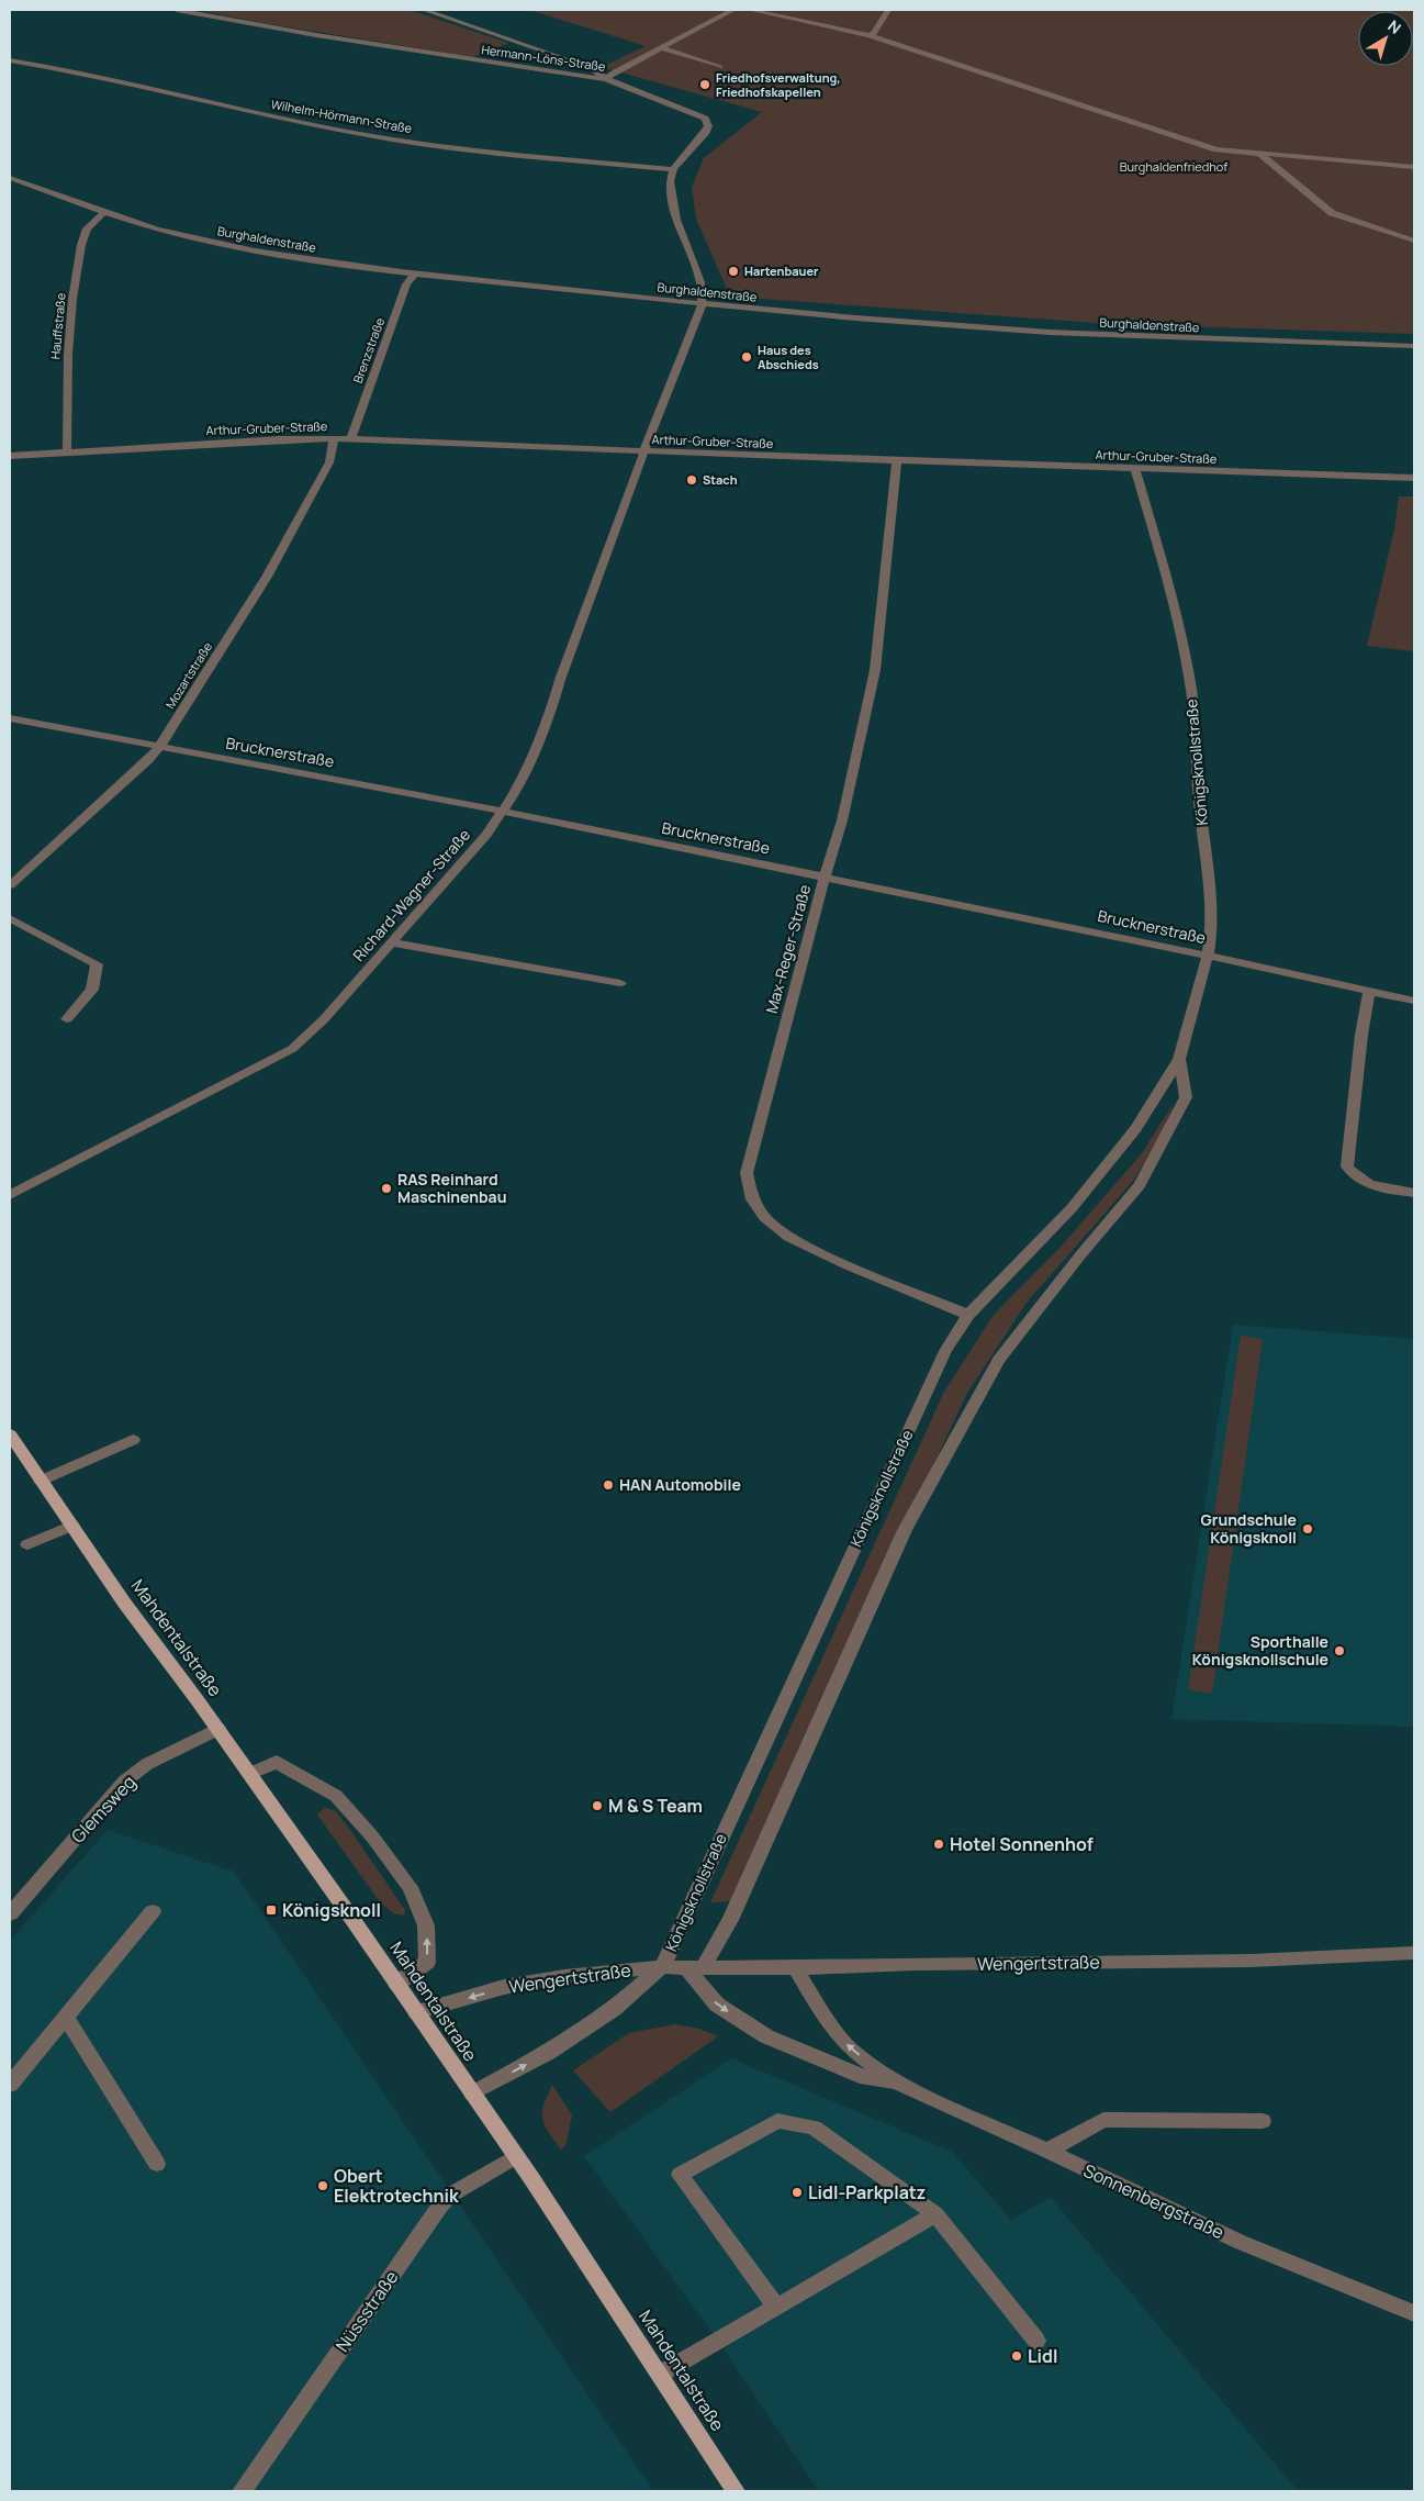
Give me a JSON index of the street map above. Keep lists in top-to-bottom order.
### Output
{
  "streets": {
    "main road": ["Mahdentalstraße"],
    "street": [
      "Hermann-Löns-Straße",
      "Wilhelm-Hörmann-Straße",
      "Burghaldenstraße",
      "Hauffstraße",
      "Brenzstraße",
      "Arthur-Gruber-Straße",
      "Mozartstraße",
      "Brucknerstraße",
      "Königsknollstraße",
      "Richard-Wagner-Straße",
      "Max-Reger-Straße",
      "Glemsweg",
      "Wengertstraße",
      "Sonnenbergstraße",
      "Nüssstraße"
    ]
  },
  "crossings": [
    ["Hermann-Löns-Straße", "Wilhelm-Hörmann-Straße"],
    ["Burghaldenstraße", "Hauffstraße"],
    ["Burghaldenstraße", "Brenzstraße"],
    ["Hauffstraße", "Arthur-Gruber-Straße"],
    ["Brenzstraße", "Arthur-Gruber-Straße"],
    ["Arthur-Gruber-Straße", "Mozartstraße"],
    ["Arthur-Gruber-Straße", "Königsknollstraße"],
    ["Arthur-Gruber-Straße", "Richard-Wagner-Straße"],
    ["Arthur-Gruber-Straße", "Max-Reger-Straße"],
    ["Mozartstraße", "Brucknerstraße"],
    ["Brucknerstraße", "Königsknollstraße"],
    ["Brucknerstraße", "Richard-Wagner-Straße"],
    ["Brucknerstraße", "Max-Reger-Straße"],
    ["Königsknollstraße", "Max-Reger-Straße"],
    ["Königsknollstraße", "Wengertstraße"],
    ["Mahdentalstraße", "Glemsweg"],
    ["Mahdentalstraße", "Wengertstraße"],
    ["Mahdentalstraße", "Nüssstraße"],
    ["Wengertstraße", "Sonnenbergstraße"]
  ],
  "parks": ["Burghaldenfriedhof"],
  "places": {
    "other": [
      "Friedhofsverwaltung, Friedhofskapellen",
      "Hartenbauer",
      "Haus des Abschieds",
      "Stach",
      "RAS Reinhard Maschinenbau",
      "HAN Automobile",
      "Grundschule Königsknoll",
      "Sporthalle Königsknollschule",
      "M & S Team",
      "Hotel Sonnenhof",
      "Obert Elektrotechnik",
      "Lidl-Parkplatz",
      "Lidl"
    ],
    "transit": ["Königsknoll"]
  },
  "north": "top right"
}
